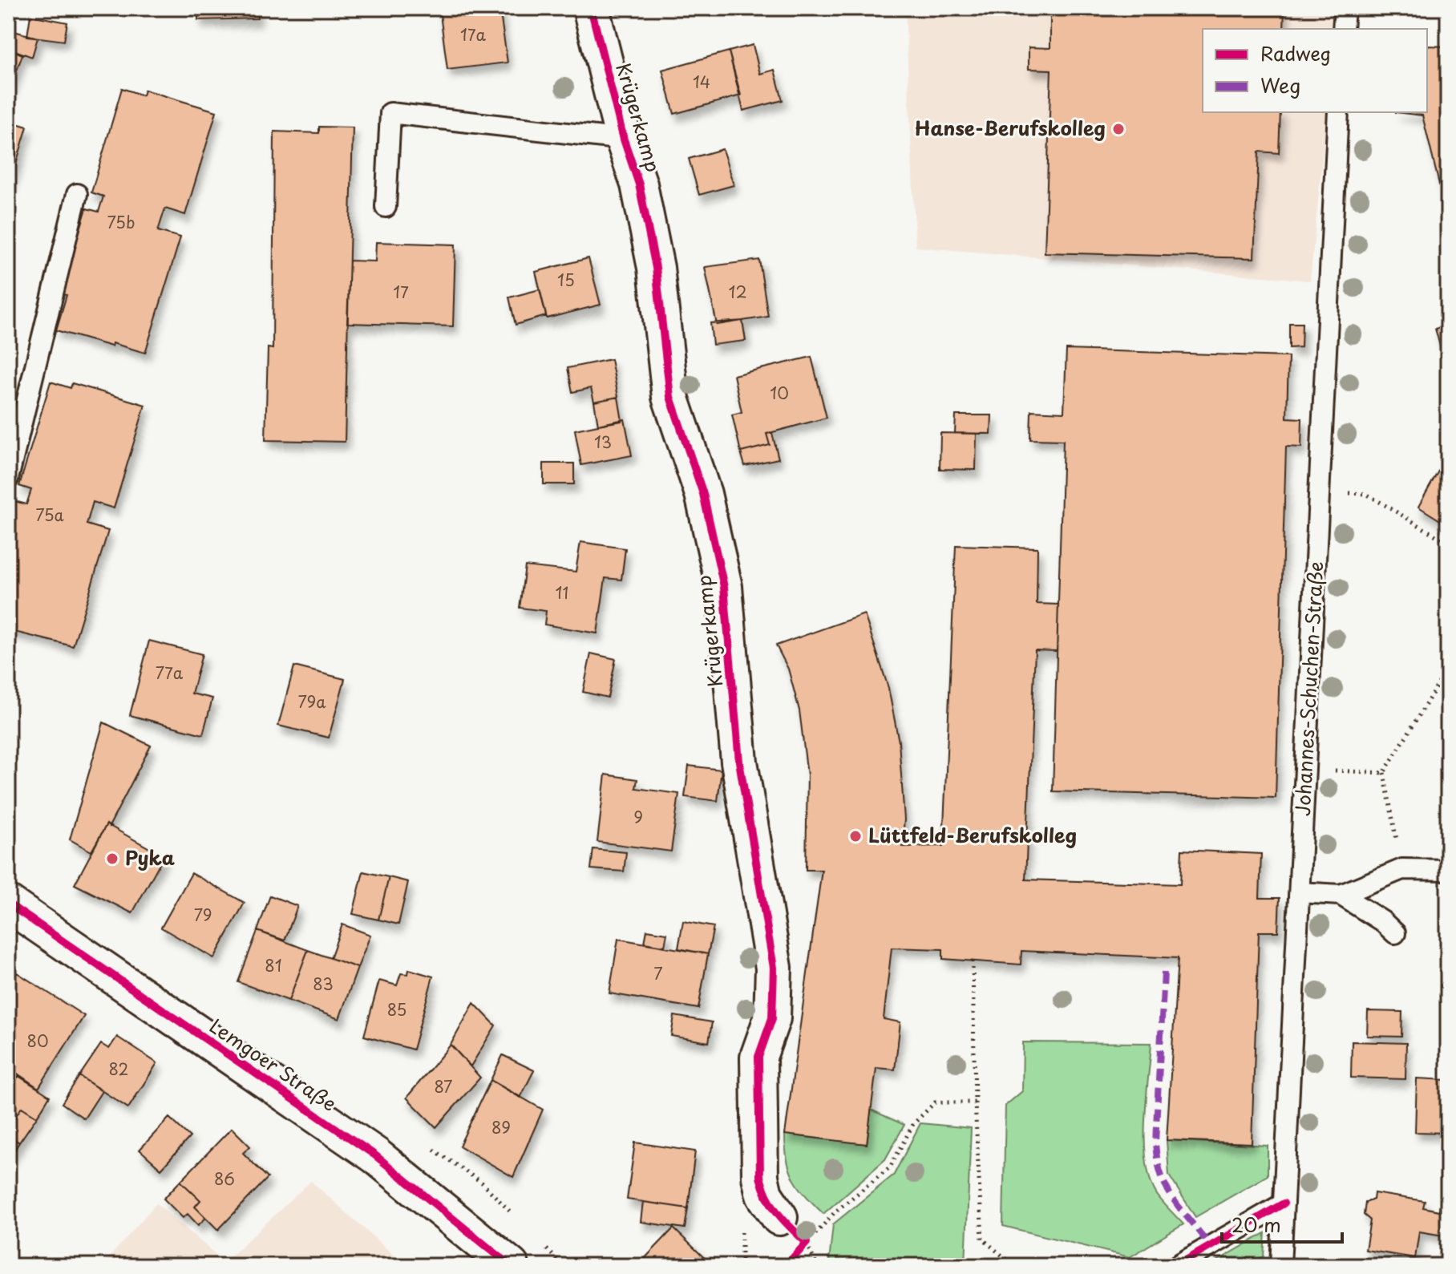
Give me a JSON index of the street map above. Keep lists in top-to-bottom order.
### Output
{
  "streets": {
    "street": ["Krügerkamp", "Lemgoer Straße"],
    "lane": ["Johannes-Schuchen-Straße"]
  },
  "places": ["Hanse-Berufskolleg", "Lüttfeld-Berufskolleg", "Pyka"],
  "house_numbers": [
    "17a",
    "14",
    "75b",
    "15",
    "17",
    "12",
    "10",
    "13",
    "75a",
    "11",
    "77a",
    "79a",
    "9",
    "79",
    "81",
    "7",
    "83",
    "85",
    "80",
    "82",
    "87",
    "89",
    "86"
  ],
  "legend": ["Radweg", "Weg"],
  "scale_bar": "20 m"
}
